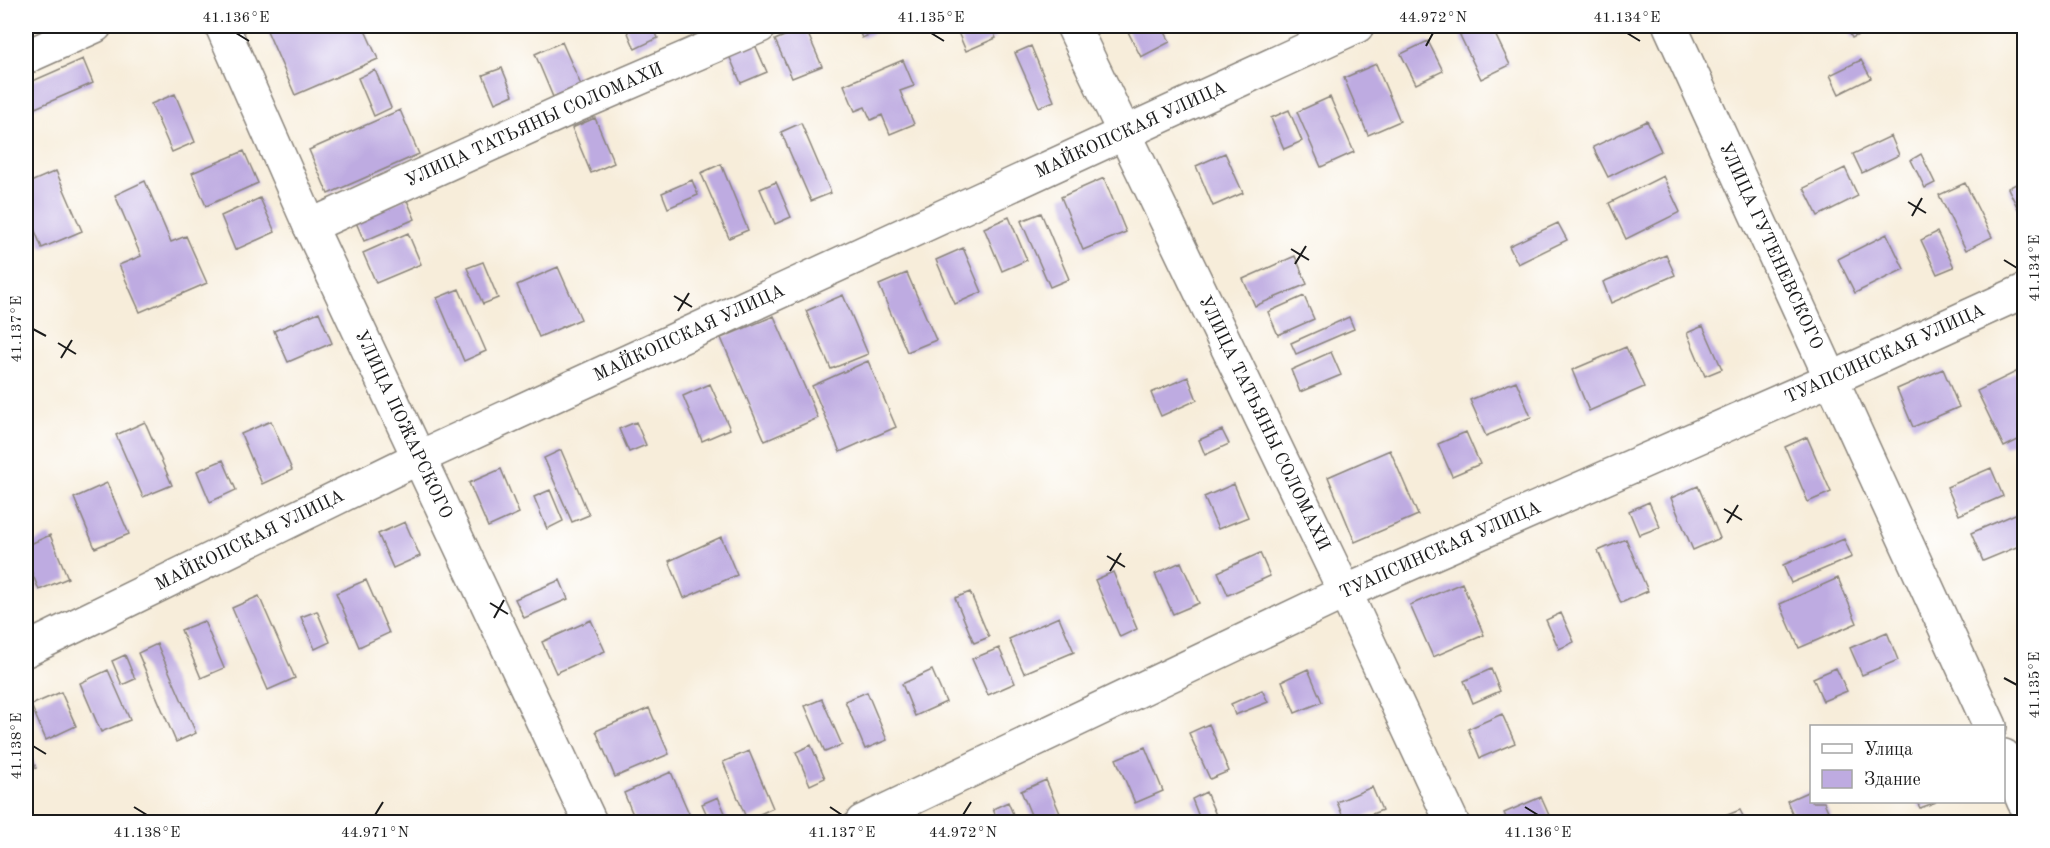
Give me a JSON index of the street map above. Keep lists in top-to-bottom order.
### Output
{
  "streets": {
    "street": [
      "УЛИЦА ТАТЬЯНЫ СОЛОМАХИ",
      "МАЙКОПСКАЯ УЛИЦА",
      "УЛИЦА ГУТЕНЕВСКОГО",
      "ТУАПСИНСКАЯ УЛИЦА",
      "УЛИЦА ПОЖАРСКОГО"
    ]
  },
  "crossings": [
    ["УЛИЦА ТАТЬЯНЫ СОЛОМАХИ", "МАЙКОПСКАЯ УЛИЦА"],
    ["УЛИЦА ТАТЬЯНЫ СОЛОМАХИ", "ТУАПСИНСКАЯ УЛИЦА"],
    ["УЛИЦА ТАТЬЯНЫ СОЛОМАХИ", "УЛИЦА ПОЖАРСКОГО"],
    ["МАЙКОПСКАЯ УЛИЦА", "УЛИЦА ПОЖАРСКОГО"],
    ["УЛИЦА ГУТЕНЕВСКОГО", "ТУАПСИНСКАЯ УЛИЦА"]
  ],
  "legend": ["Улица", "Здание"],
  "coordinates": [
    "41.136°E",
    "41.135°E",
    "44.972°N",
    "41.134°E",
    "41.137°E",
    "41.138°E",
    "44.971°N"
  ]
}
